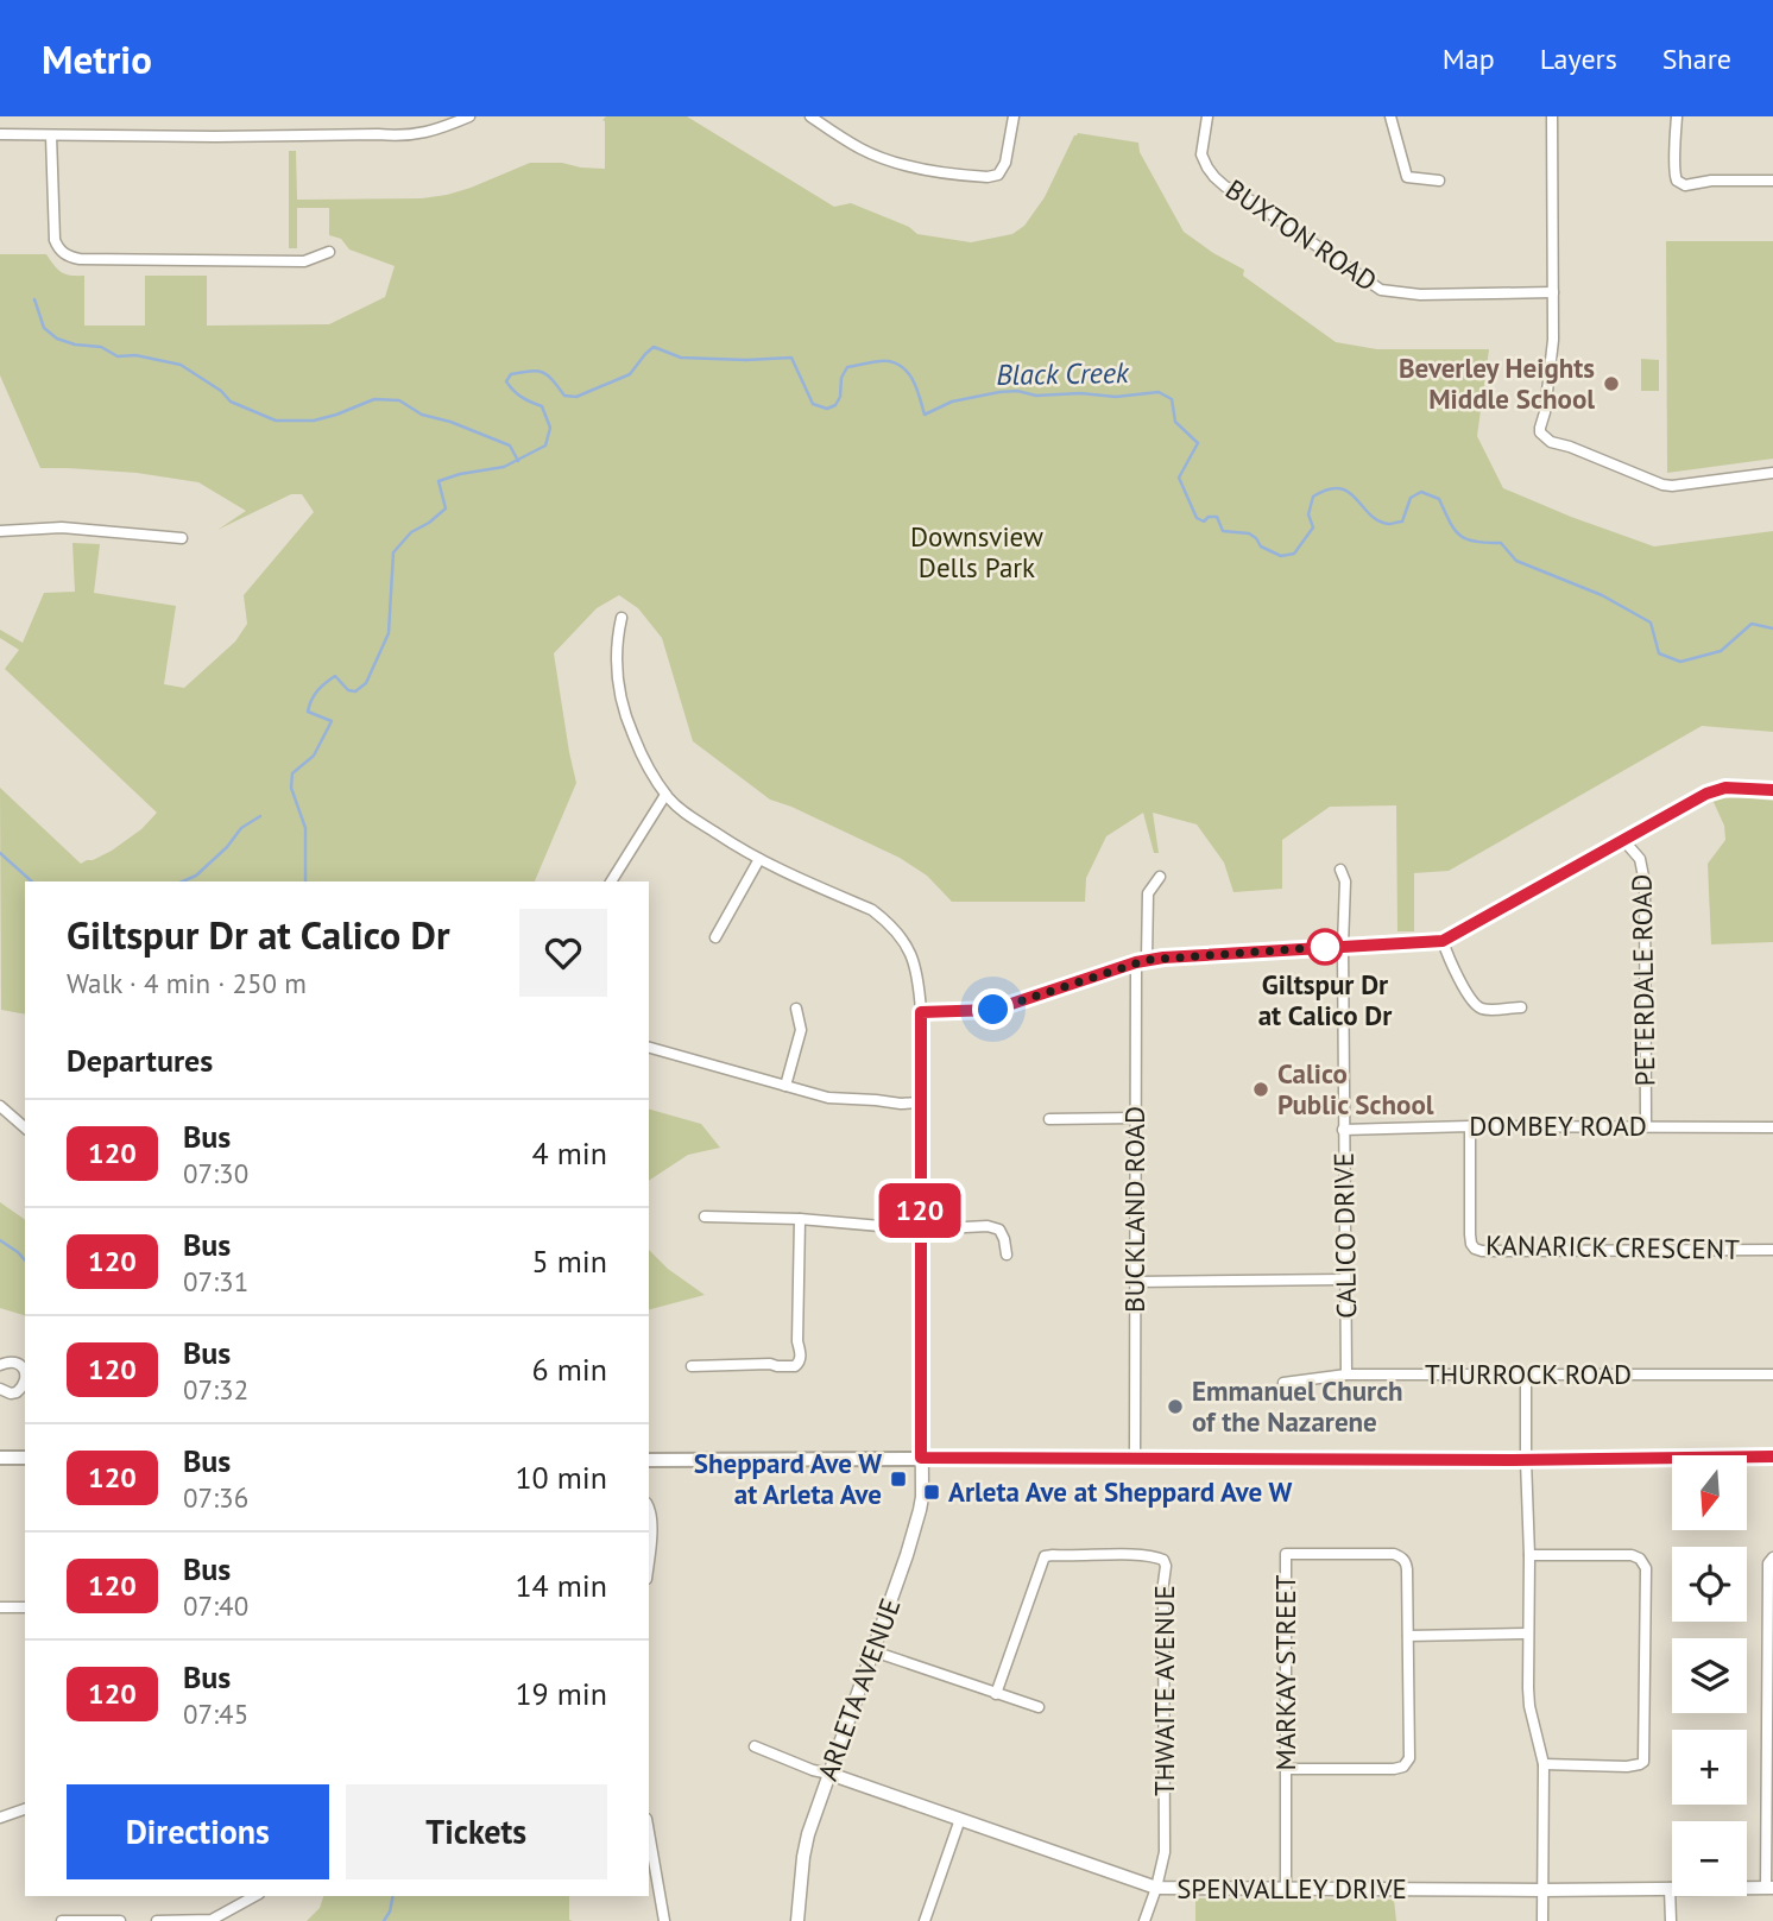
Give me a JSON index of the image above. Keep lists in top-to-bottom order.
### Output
{
  "streets": {
    "street": [
      "BUXTON ROAD",
      "PETERDALE ROAD",
      "DOMBEY ROAD",
      "BUCKLAND ROAD",
      "CALICO DRIVE",
      "KANARICK CRESCENT",
      "THURROCK ROAD",
      "MARKAY STREET",
      "ARLETA AVENUE",
      "THWAITE AVENUE",
      "SPENVALLEY DRIVE"
    ]
  },
  "crossings": [
    ["PETERDALE ROAD", "DOMBEY ROAD"],
    ["DOMBEY ROAD", "CALICO DRIVE"],
    ["DOMBEY ROAD", "KANARICK CRESCENT"],
    ["CALICO DRIVE", "THURROCK ROAD"],
    ["MARKAY STREET", "SPENVALLEY DRIVE"],
    ["ARLETA AVENUE", "SPENVALLEY DRIVE"],
    ["THWAITE AVENUE", "SPENVALLEY DRIVE"]
  ],
  "water": ["Black Creek"],
  "parks": ["Downsview Dells Park"],
  "places": {
    "other": [
      "Beverley Heights Middle School",
      "Giltspur Dr at Calico Dr",
      "Calico Public School",
      "Emmanuel Church of the Nazarene"
    ],
    "transit": ["Sheppard Ave W at Arleta Ave", "Arleta Ave at Sheppard Ave W"]
  },
  "lines": ["bus line 120"],
  "north": "bottom",
  "page": {
    "header": "Metrio",
    "nav": ["Map", "Layers", "Share"],
    "on_map": "120",
    "heading": [
      ["Giltspur Dr at Calico Dr", "Walk · 4 min · 250 m"],
      "Departures"
    ],
    "list": [
      {
        "mark": "120",
        "name": "Bus",
        "note": "07:30",
        "value": "4 min"
      },
      {
        "mark": "120",
        "name": "Bus",
        "note": "07:31",
        "value": "5 min"
      },
      {
        "mark": "120",
        "name": "Bus",
        "note": "07:32",
        "value": "6 min"
      },
      {
        "mark": "120",
        "name": "Bus",
        "note": "07:36",
        "value": "10 min"
      },
      {
        "mark": "120",
        "name": "Bus",
        "note": "07:40",
        "value": "14 min"
      },
      {
        "mark": "120",
        "name": "Bus",
        "note": "07:45",
        "value": "19 min"
      }
    ],
    "map_buttons": ["+", "−"],
    "buttons": ["Directions", "Tickets"]
  }
}
